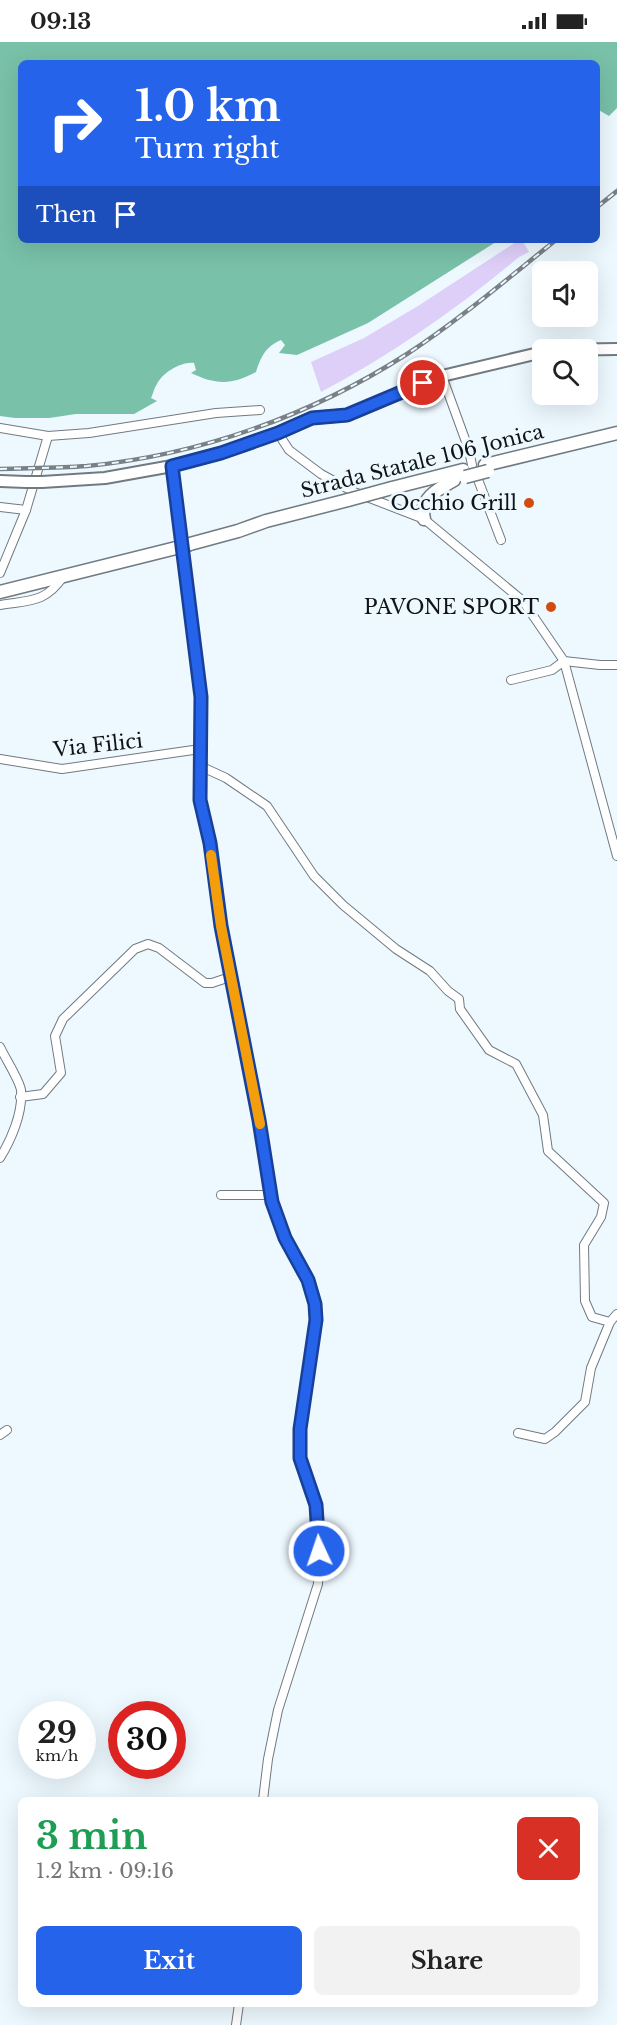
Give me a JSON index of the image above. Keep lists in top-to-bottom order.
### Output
{
  "streets": {
    "main road": ["Strada Statale 106 Jonica"],
    "street": ["Via Filici"]
  },
  "places": ["Occhio Grill", "PAVONE SPORT"],
  "page": {
    "status": "09:13",
    "turn": ["1.0 km", "Turn right"],
    "then": "Then",
    "speed": "29 km/h",
    "limit": "30",
    "heading": ["3 min", "1.2 km · 09:16"],
    "buttons": ["Exit", "Share"]
  }
}
